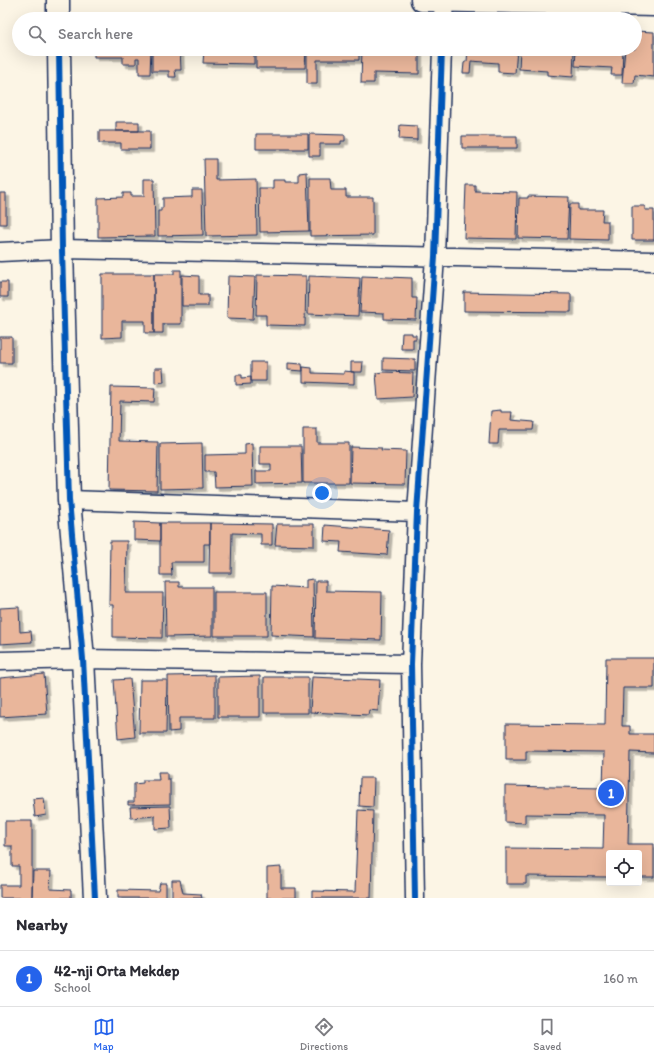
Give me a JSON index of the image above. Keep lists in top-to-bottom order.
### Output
{
  "page": {
    "search": "Search here",
    "pins": "1",
    "heading": "Nearby",
    "list": [
      {
        "mark": "1",
        "name": "42-nji Orta Mekdep",
        "note": "School",
        "value": "160 m"
      }
    ],
    "nav": ["Map", "Directions", "Saved"]
  }
}
